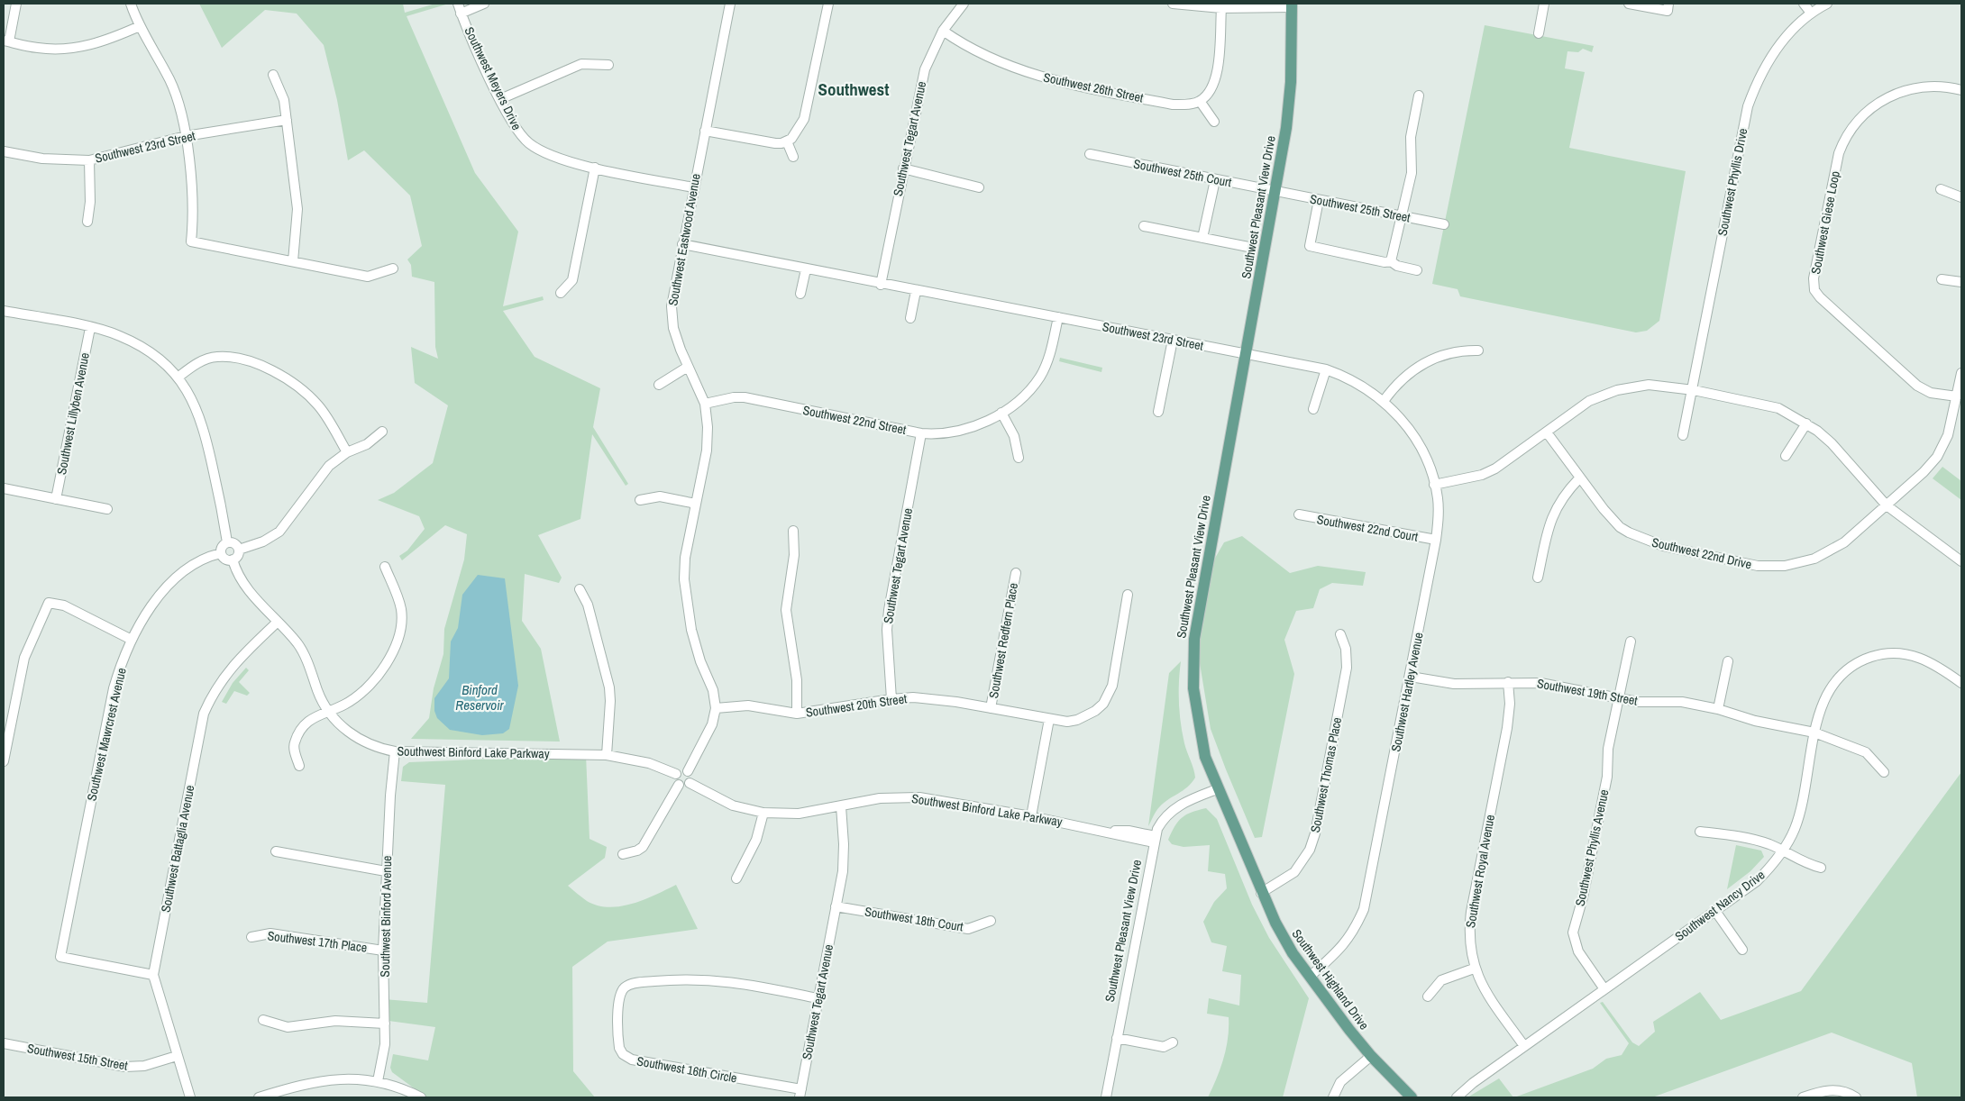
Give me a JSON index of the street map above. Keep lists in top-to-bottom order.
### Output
{
  "streets": {
    "main road": ["Southwest Pleasant View Drive", "Southwest Highland Drive"],
    "street": [
      "Southwest Meyers Drive",
      "Southwest 26th Street",
      "Southwest Tegart Avenue",
      "Southwest 23rd Street",
      "Southwest 25th Court",
      "Southwest Phyllis Drive",
      "Southwest 25th Street",
      "Southwest Giese Loop",
      "Southwest Eastwood Avenue",
      "Southwest Lillyben Avenue",
      "Southwest 22nd Street",
      "Southwest 22nd Court",
      "Southwest 22nd Drive",
      "Southwest Redfern Place",
      "Southwest Hartley Avenue",
      "Southwest 19th Street",
      "Southwest 20th Street",
      "Southwest Mawrcrest Avenue",
      "Southwest Binford Lake Parkway",
      "Southwest Thomas Place",
      "Southwest Phyllis Avenue",
      "Southwest Battaglia Avenue",
      "Southwest Royal Avenue",
      "Southwest Nancy Drive",
      "Southwest Binford Avenue",
      "Southwest 18th Court",
      "Southwest 17th Place",
      "Southwest 15th Street",
      "Southwest 16th Circle"
    ]
  },
  "crossings": [
    ["Southwest Meyers Drive", "Southwest Eastwood Avenue"],
    ["Southwest 26th Street", "Southwest Tegart Avenue"],
    ["Southwest Tegart Avenue", "Southwest 23rd Street"],
    ["Southwest Tegart Avenue", "Southwest 22nd Street"],
    ["Southwest Tegart Avenue", "Southwest 20th Street"],
    ["Southwest Tegart Avenue", "Southwest Binford Lake Parkway"],
    ["Southwest Tegart Avenue", "Southwest 18th Court"],
    ["Southwest Tegart Avenue", "Southwest 16th Circle"],
    ["Southwest 23rd Street", "Southwest Pleasant View Drive"],
    ["Southwest 23rd Street", "Southwest Eastwood Avenue"],
    ["Southwest 23rd Street", "Southwest 22nd Street"],
    ["Southwest 23rd Street", "Southwest Hartley Avenue"],
    ["Southwest 25th Court", "Southwest Pleasant View Drive"],
    ["Southwest 25th Court", "Southwest 25th Street"],
    ["Southwest Pleasant View Drive", "Southwest 25th Street"],
    ["Southwest Pleasant View Drive", "Southwest Binford Lake Parkway"],
    ["Southwest Pleasant View Drive", "Southwest Highland Drive"],
    ["Southwest Giese Loop", "Southwest 22nd Drive"],
    ["Southwest Eastwood Avenue", "Southwest 22nd Street"],
    ["Southwest Eastwood Avenue", "Southwest 20th Street"],
    ["Southwest 22nd Court", "Southwest Hartley Avenue"],
    ["Southwest Redfern Place", "Southwest 20th Street"],
    ["Southwest Hartley Avenue", "Southwest 19th Street"],
    ["Southwest Hartley Avenue", "Southwest Highland Drive"],
    ["Southwest 19th Street", "Southwest Phyllis Avenue"],
    ["Southwest 19th Street", "Southwest Royal Avenue"],
    ["Southwest 19th Street", "Southwest Nancy Drive"],
    ["Southwest Mawrcrest Avenue", "Southwest Binford Lake Parkway"],
    ["Southwest Mawrcrest Avenue", "Southwest Battaglia Avenue"],
    ["Southwest Binford Lake Parkway", "Southwest Battaglia Avenue"],
    ["Southwest Binford Lake Parkway", "Southwest Binford Avenue"],
    ["Southwest Thomas Place", "Southwest Highland Drive"],
    ["Southwest Phyllis Avenue", "Southwest Nancy Drive"],
    ["Southwest Battaglia Avenue", "Southwest 15th Street"],
    ["Southwest Royal Avenue", "Southwest Nancy Drive"],
    ["Southwest Binford Avenue", "Southwest 17th Place"]
  ],
  "districts": ["Southwest"],
  "water": ["Binford Reservoir"]
}
